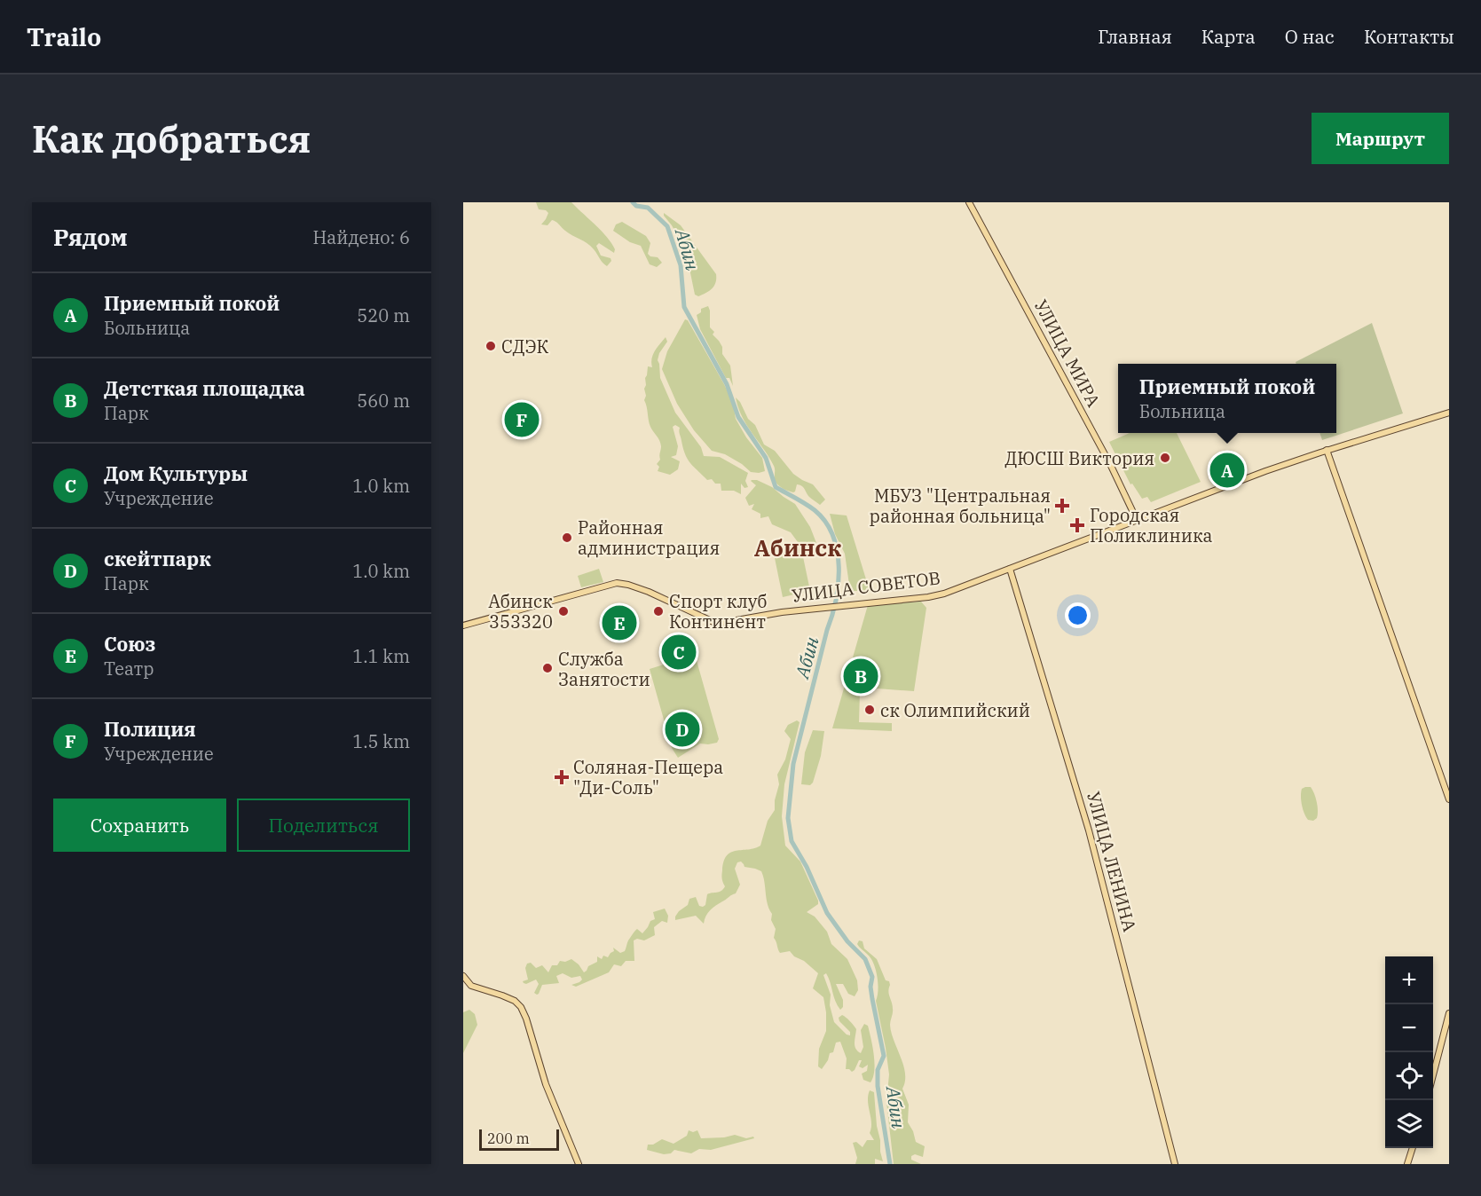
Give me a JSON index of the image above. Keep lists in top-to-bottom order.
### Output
{
  "streets": {
    "main road": ["УЛИЦА МИРА", "УЛИЦА СОВЕТОВ", "УЛИЦА ЛЕНИНА"]
  },
  "crossings": [
    ["УЛИЦА МИРА", "УЛИЦА СОВЕТОВ"],
    ["УЛИЦА СОВЕТОВ", "УЛИЦА ЛЕНИНА"]
  ],
  "districts": ["Абинск"],
  "water": ["Абин"],
  "places": {
    "other": [
      "СДЭК",
      "ДЮСШ Виктория",
      "Районная администрация",
      "Абинск 353320",
      "Спорт клуб Континент",
      "Служба Занятости",
      "ск Олимпийский"
    ],
    "health": ["МБУЗ \"Центральная районная больница\"", "Городская Поликлиника", "Соляная-Пещера \"Ди-Соль\""]
  },
  "scale_bar": "200 m",
  "page": {
    "header": "Trailo",
    "nav": [
      "Главная",
      "Карта",
      "О нас",
      "Контакты"
    ],
    "buttons": [
      "Маршрут",
      ["Сохранить", "Поделиться"]
    ],
    "title": "Как добраться",
    "heading": ["Рядом", "Найдено: 6"],
    "list": [
      {
        "mark": "A",
        "name": "Приемный покой",
        "note": "Больница",
        "value": "520 m"
      },
      {
        "mark": "B",
        "name": "Детсткая площадка",
        "note": "Парк",
        "value": "560 m"
      },
      {
        "mark": "C",
        "name": "Дом Культуры",
        "note": "Учреждение",
        "value": "1.0 km"
      },
      {
        "mark": "D",
        "name": "скейтпарк",
        "note": "Парк",
        "value": "1.0 km"
      },
      {
        "mark": "E",
        "name": "Союз",
        "note": "Театр",
        "value": "1.1 km"
      },
      {
        "mark": "F",
        "name": "Полиция",
        "note": "Учреждение",
        "value": "1.5 km"
      }
    ],
    "popup": ["Приемный покой", "Больница"],
    "pins": [
      "F",
      "A",
      "E",
      "C",
      "B",
      "D"
    ],
    "map_buttons": ["+", "−"],
    "scale": "200 m"
  }
}
